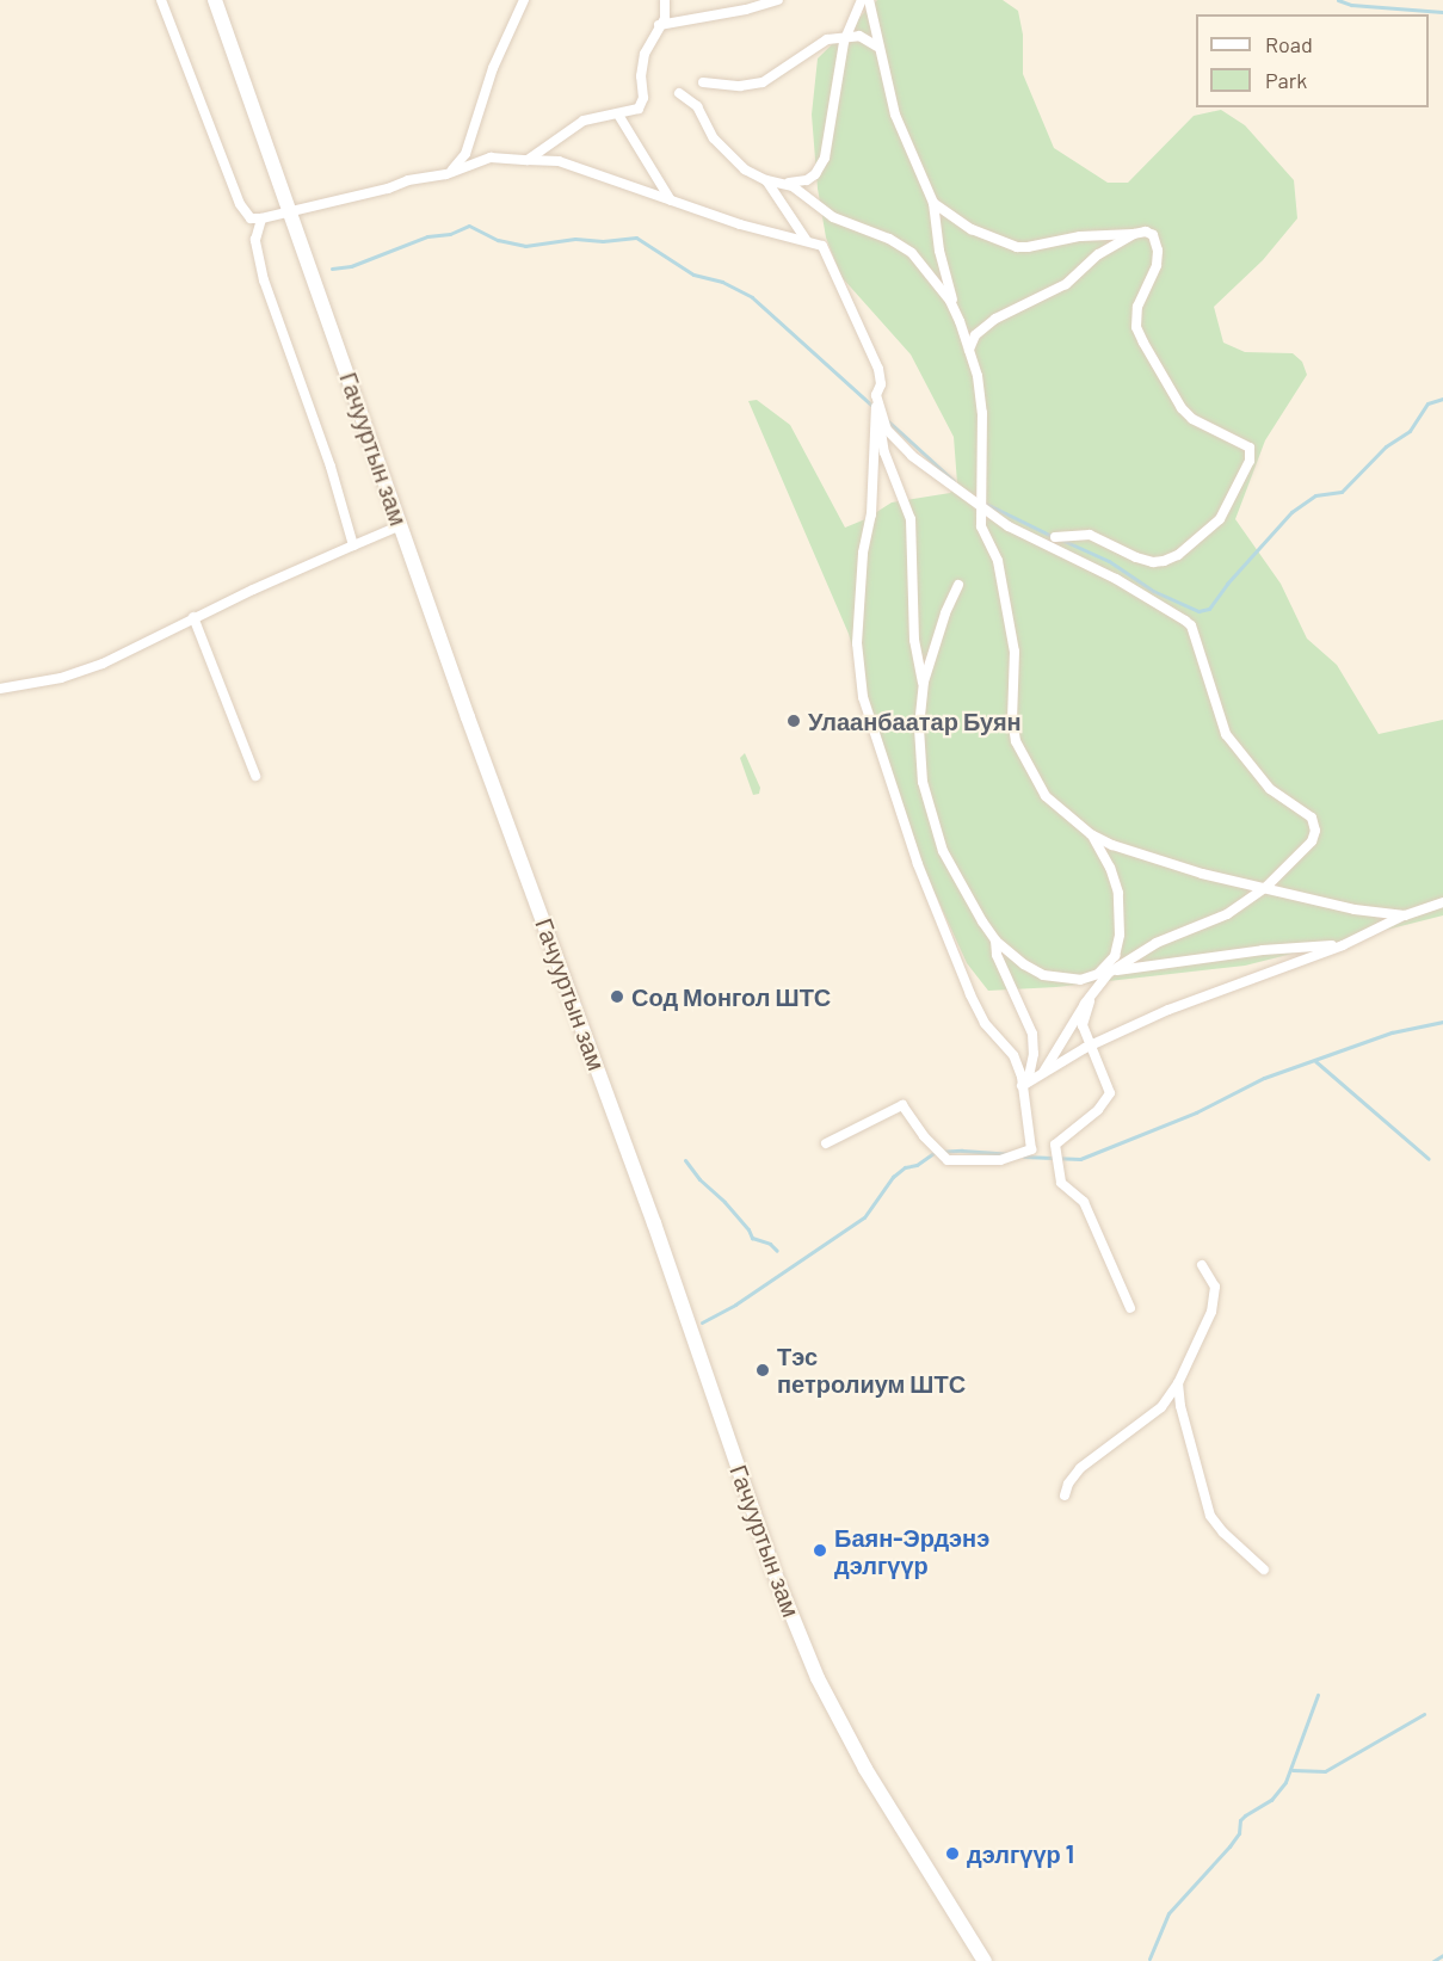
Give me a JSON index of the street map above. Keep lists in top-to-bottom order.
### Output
{
  "streets": {
    "main road": ["Гачууртын зам"]
  },
  "places": [
    "Улаанбаатар Буян",
    "Сод Монгол ШТС",
    "Тэс петролиум ШТС",
    "Баян-Эрдэнэ дэлгүүр",
    "дэлгүүр 1"
  ],
  "legend": ["Road", "Park"]
}
